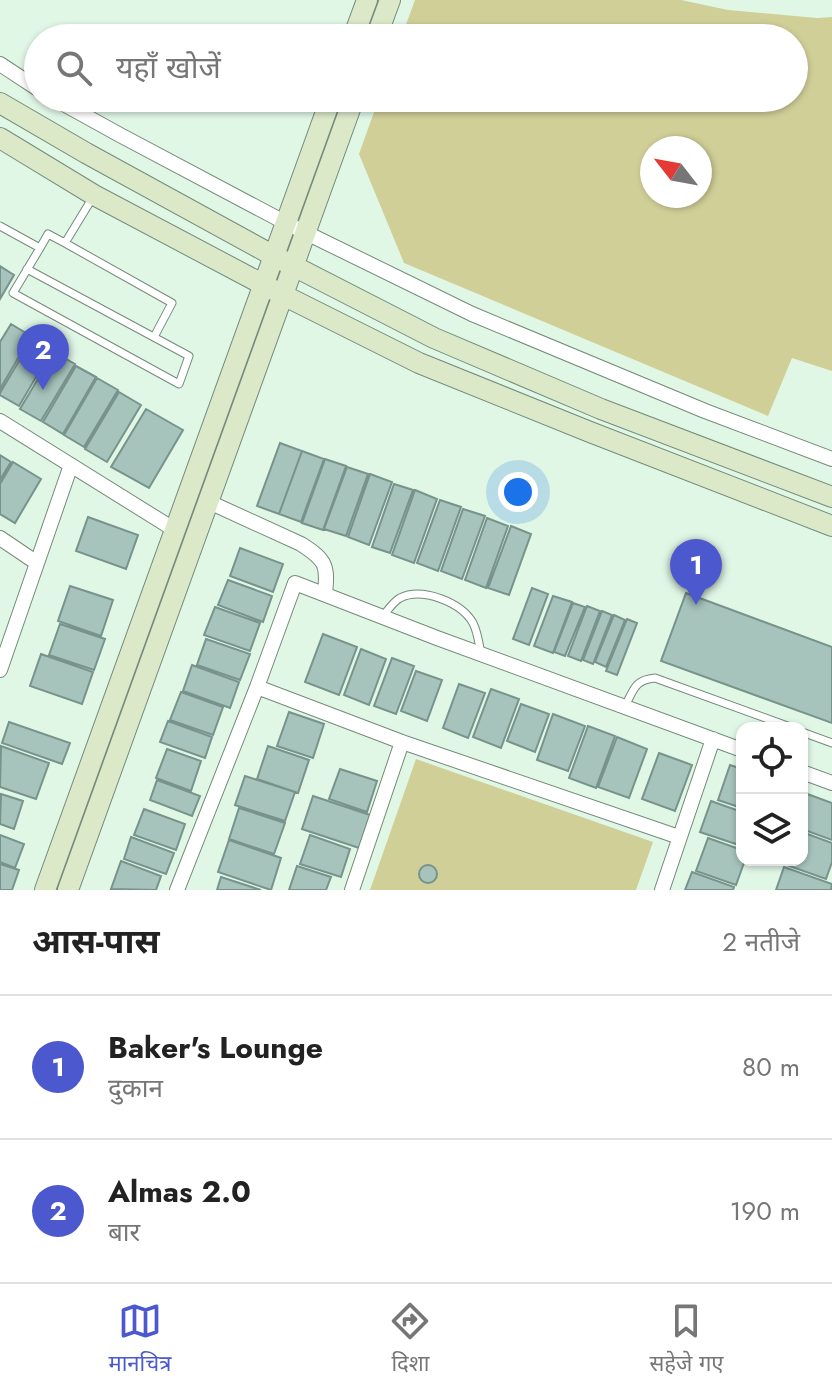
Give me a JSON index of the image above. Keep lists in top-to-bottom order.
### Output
{
  "north": "top left",
  "page": {
    "search": "यहाँ खोजें",
    "pins": ["2", "1"],
    "heading": ["आस-पास", "2 नतीजे"],
    "list": [
      {
        "mark": "1",
        "name": "Baker's Lounge",
        "note": "दुकान",
        "value": "80 m"
      },
      {
        "mark": "2",
        "name": "Almas 2.0",
        "note": "बार",
        "value": "190 m"
      }
    ],
    "nav": ["मानचित्र", "दिशा", "सहेजे गए"]
  }
}
